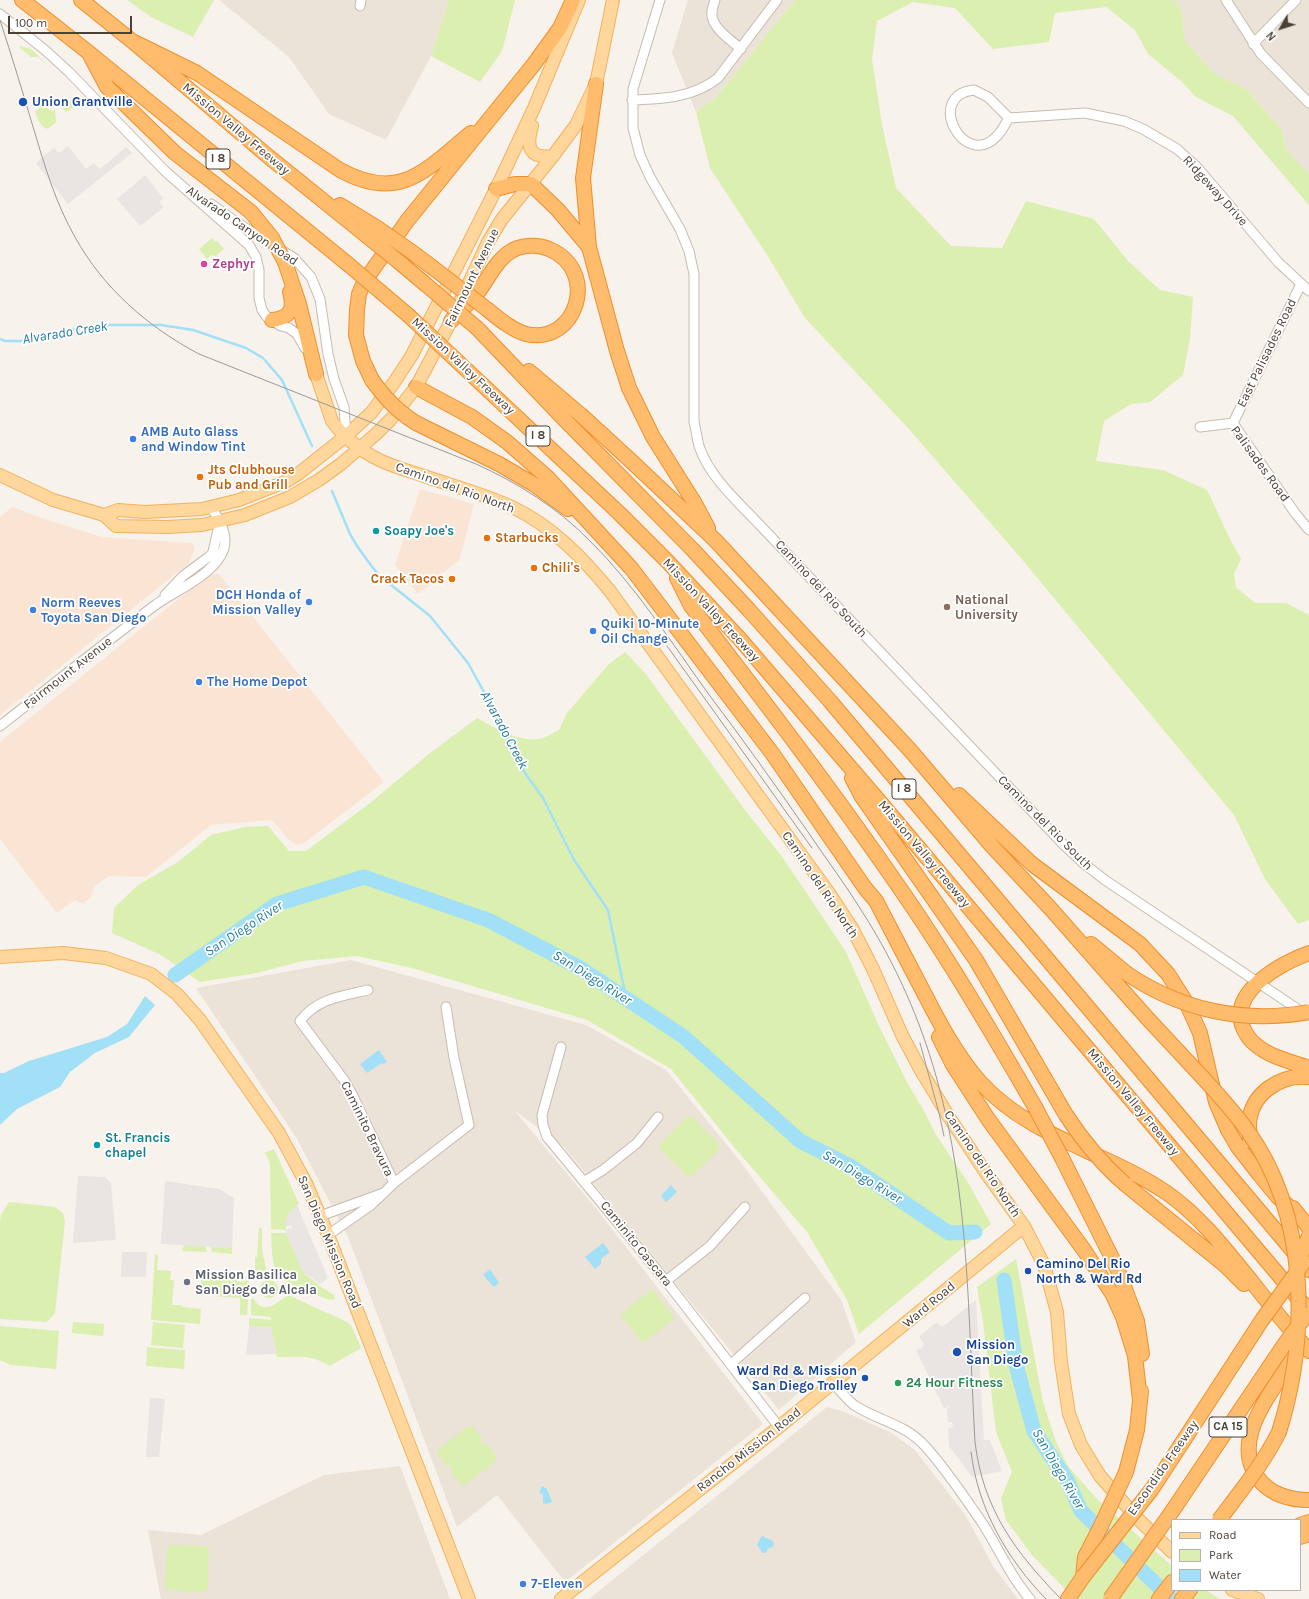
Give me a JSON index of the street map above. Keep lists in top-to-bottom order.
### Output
{
  "streets": {
    "highway": [
      "Mission Valley Freeway",
      "I 8",
      "CA 15",
      "Escondido Freeway"
    ],
    "main road": [
      "Fairmount Avenue",
      "Camino del Rio North",
      "San Diego Mission Road",
      "Ward Road",
      "Rancho Mission Road"
    ],
    "street": [
      "Ridgeway Drive",
      "Alvarado Canyon Road",
      "East Palisades Road",
      "Palisades Road",
      "Camino del Rio South",
      "Caminito Bravura",
      "Caminito Cascara"
    ]
  },
  "crossings": [
    ["Mission Valley Freeway", "CA 15"],
    ["Ridgeway Drive", "East Palisades Road"],
    ["Alvarado Canyon Road", "Fairmount Avenue"],
    ["Alvarado Canyon Road", "Camino del Rio North"],
    ["Fairmount Avenue", "Camino del Rio North"],
    ["East Palisades Road", "Palisades Road"],
    ["Camino del Rio North", "Ward Road"],
    ["Caminito Cascara", "Rancho Mission Road"],
    ["Ward Road", "Rancho Mission Road"]
  ],
  "water": ["Alvarado Creek", "San Diego River"],
  "places": [
    "Union Grantville",
    "Zephyr",
    "AMB Auto Glass and Window Tint",
    "Jts Clubhouse Pub and Grill",
    "Soapy Joe's",
    "Starbucks",
    "Chili's",
    "Crack Tacos",
    "DCH Honda of Mission Valley",
    "National University",
    "Norm Reeves Toyota San Diego",
    "Quiki 10-Minute Oil Change",
    "The Home Depot",
    "St. Francis chapel",
    "Camino Del Rio North & Ward Rd",
    "Mission Basilica San Diego de Alcala",
    "Mission San Diego",
    "Ward Rd & Mission San Diego Trolley",
    "24 Hour Fitness",
    "7-Eleven"
  ],
  "legend": ["Road", "Park", "Water"],
  "scale_bar": "100 m",
  "north": "bottom left"
}
